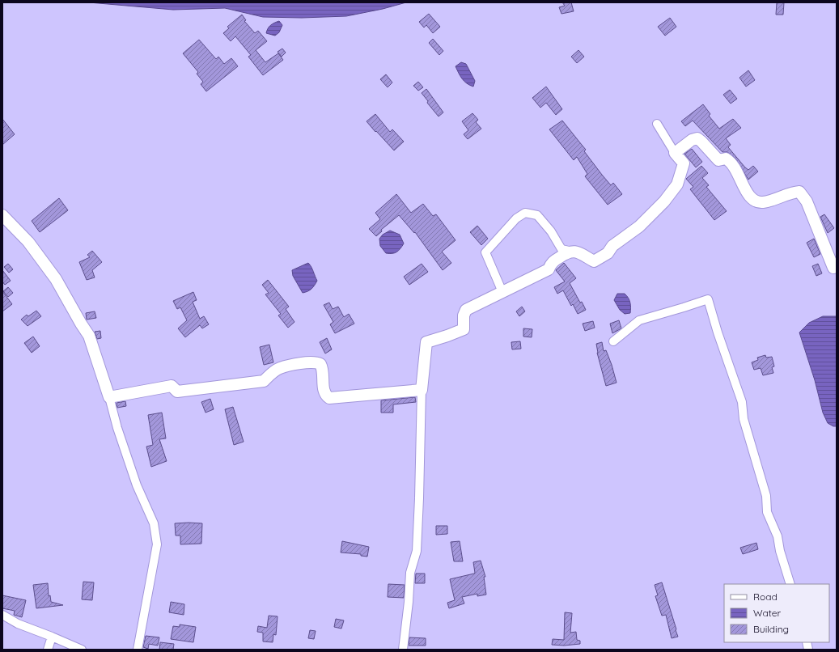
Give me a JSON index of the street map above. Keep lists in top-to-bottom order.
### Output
{
  "legend": ["Road", "Water", "Building"]
}
